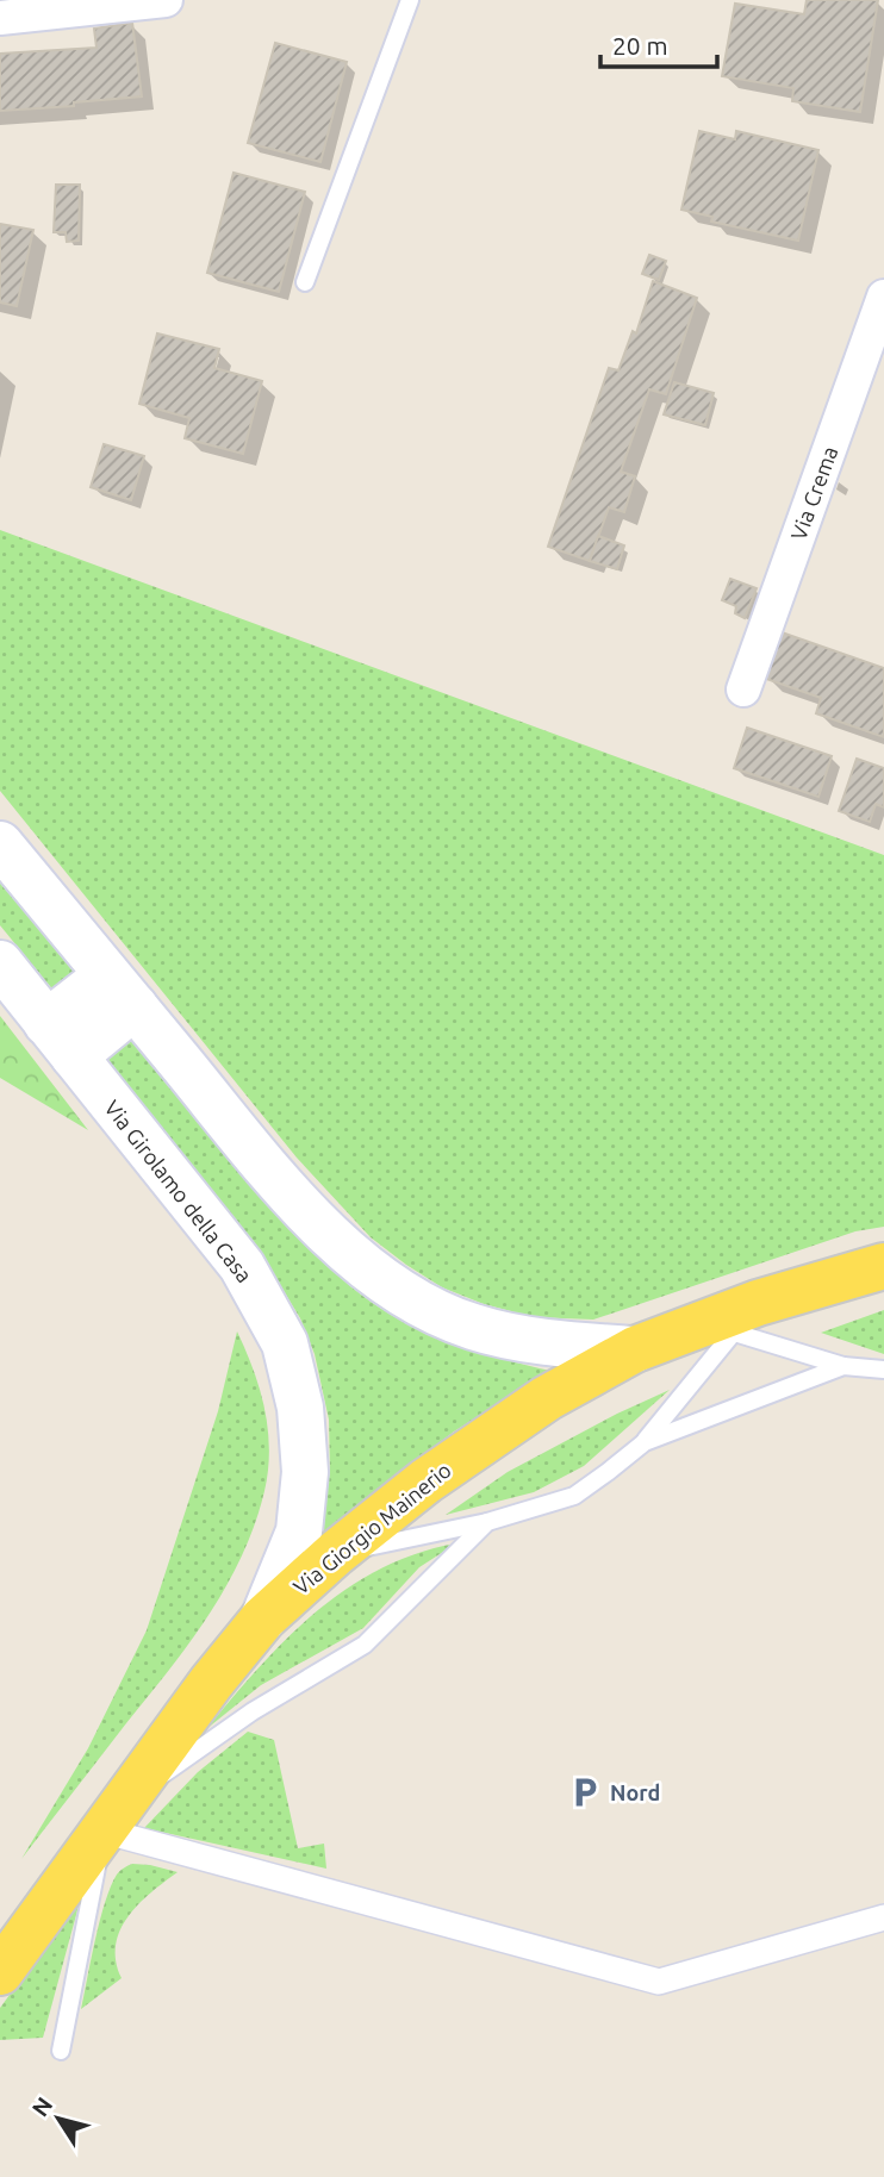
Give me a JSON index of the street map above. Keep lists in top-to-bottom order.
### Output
{
  "streets": {
    "main road": ["Via Girolamo della Casa", "Via Giorgio Mainerio"],
    "street": ["Via Crema"]
  },
  "crossings": [
    ["Via Girolamo della Casa", "Via Giorgio Mainerio"]
  ],
  "places": {
    "parking": ["Nord"]
  },
  "scale_bar": "20 m",
  "north": "top left"
}
